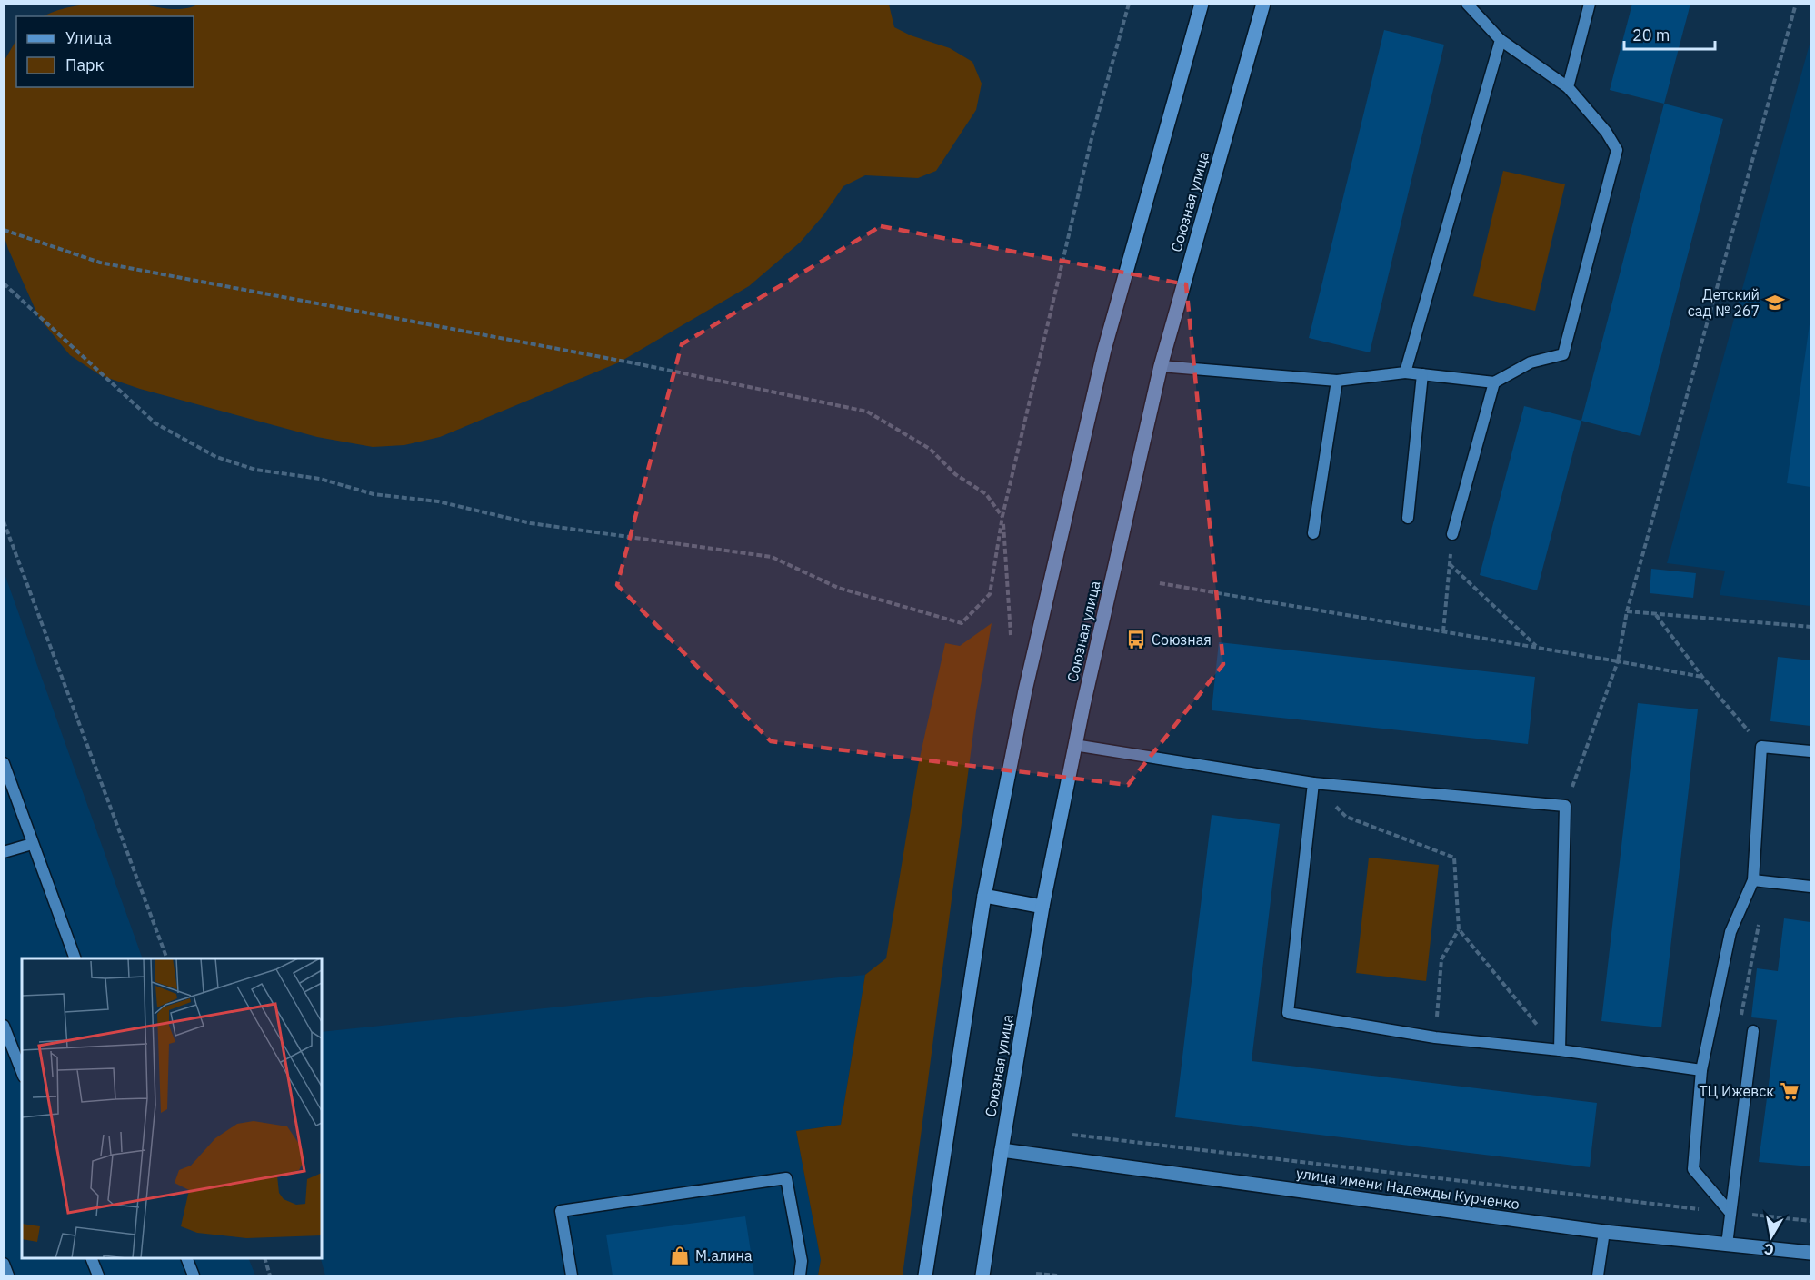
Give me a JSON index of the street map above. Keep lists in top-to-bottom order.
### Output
{
  "streets": {
    "main road": ["Союзная улица"],
    "street": ["улица имени Надежды Курченко"]
  },
  "crossings": [
    ["Союзная улица", "улица имени Надежды Курченко"]
  ],
  "places": {
    "school or university": ["Детский сад № 267"],
    "bus stop": ["Союзная"],
    "supermarket": ["ТЦ Ижевск"],
    "shop": ["М.алина"]
  },
  "legend": ["Улица", "Парк"],
  "scale_bar": "20 m",
  "north": "bottom"
}
